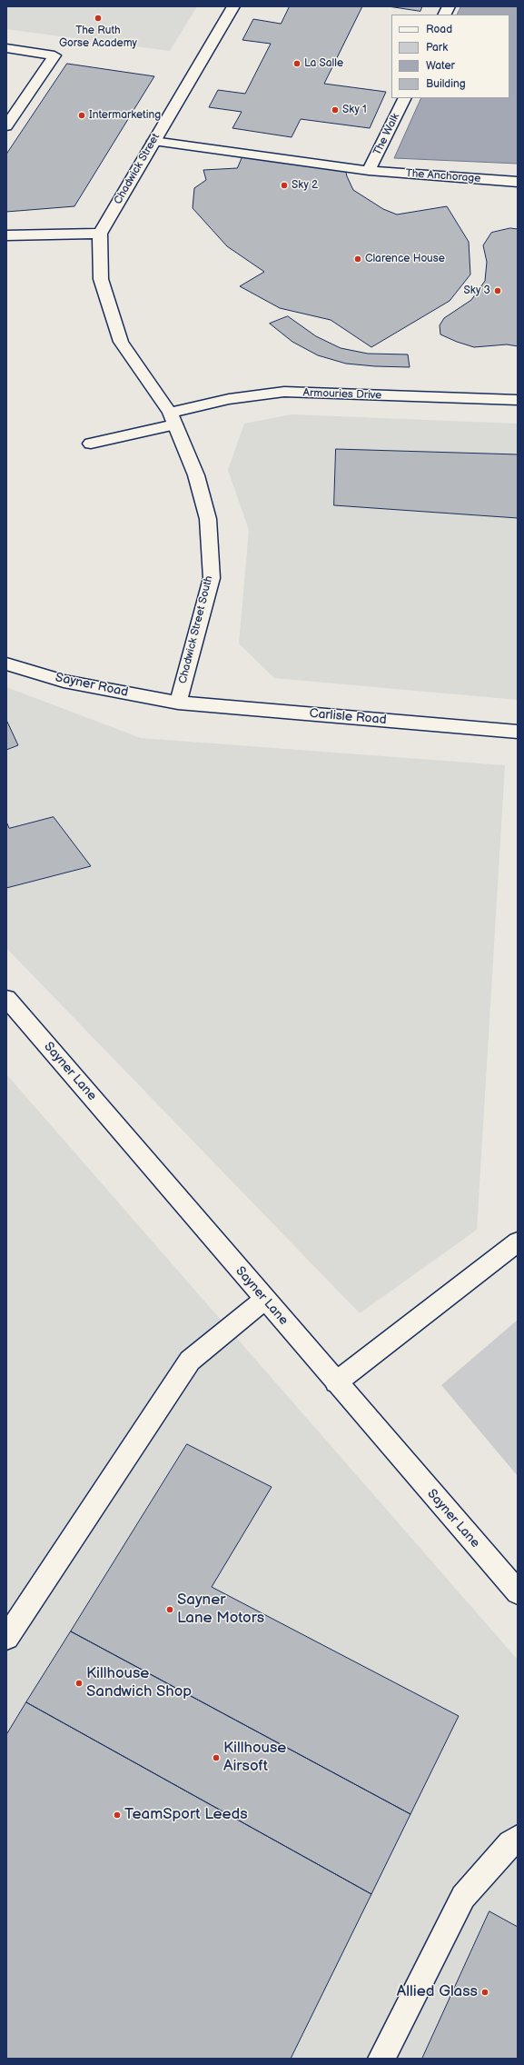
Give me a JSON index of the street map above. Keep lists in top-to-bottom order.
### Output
{
  "streets": {
    "street": [
      "The Walk",
      "Chadwick Street",
      "The Anchorage",
      "Armouries Drive",
      "Chadwick Street South",
      "Sayner Road",
      "Carlisle Road",
      "Sayner Lane"
    ]
  },
  "crossings": [
    ["The Walk", "The Anchorage"],
    ["Chadwick Street", "The Anchorage"],
    ["Chadwick Street", "Chadwick Street South"],
    ["Armouries Drive", "Chadwick Street South"],
    ["Chadwick Street South", "Sayner Road"],
    ["Chadwick Street South", "Carlisle Road"],
    ["Sayner Road", "Carlisle Road"]
  ],
  "places": [
    "The Ruth Gorse Academy",
    "La Salle",
    "Sky 1",
    "Intermarketing",
    "Sky 2",
    "Clarence House",
    "Sky 3",
    "Sayner Lane Motors",
    "Killhouse Sandwich Shop",
    "Killhouse Airsoft",
    "TeamSport Leeds",
    "Allied Glass"
  ],
  "legend": [
    "Road",
    "Park",
    "Water",
    "Building"
  ]
}
